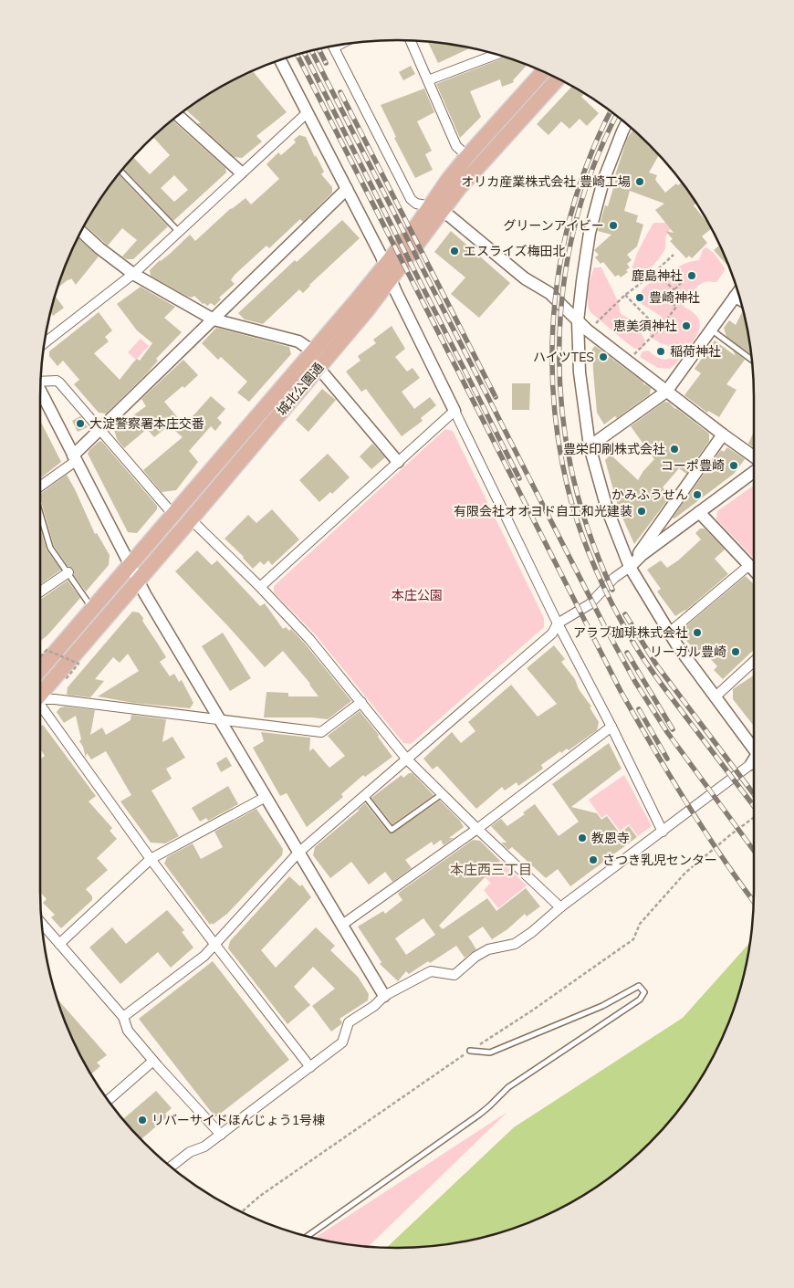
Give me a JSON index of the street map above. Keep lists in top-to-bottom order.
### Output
{
  "streets": {
    "main road": ["城北公園通"]
  },
  "districts": ["本庄西三丁目"],
  "parks": ["本庄公園"],
  "places": [
    "オリカ産業株式会社 豊崎工場",
    "グリーンアイビー",
    "エスライズ梅田北",
    "鹿島神社",
    "豊崎神社",
    "恵美須神社",
    "稲荷神社",
    "ハイツTES",
    "大淀警察署本庄交番",
    "豊栄印刷株式会社",
    "コーポ豊崎",
    "かみふうせん",
    "有限会社オオヨド自工和光建装",
    "アラブ珈琲株式会社",
    "リーガル豊崎",
    "教恩寺",
    "さつき乳児センター",
    "リバーサイドほんじょう1号棟"
  ]
}
